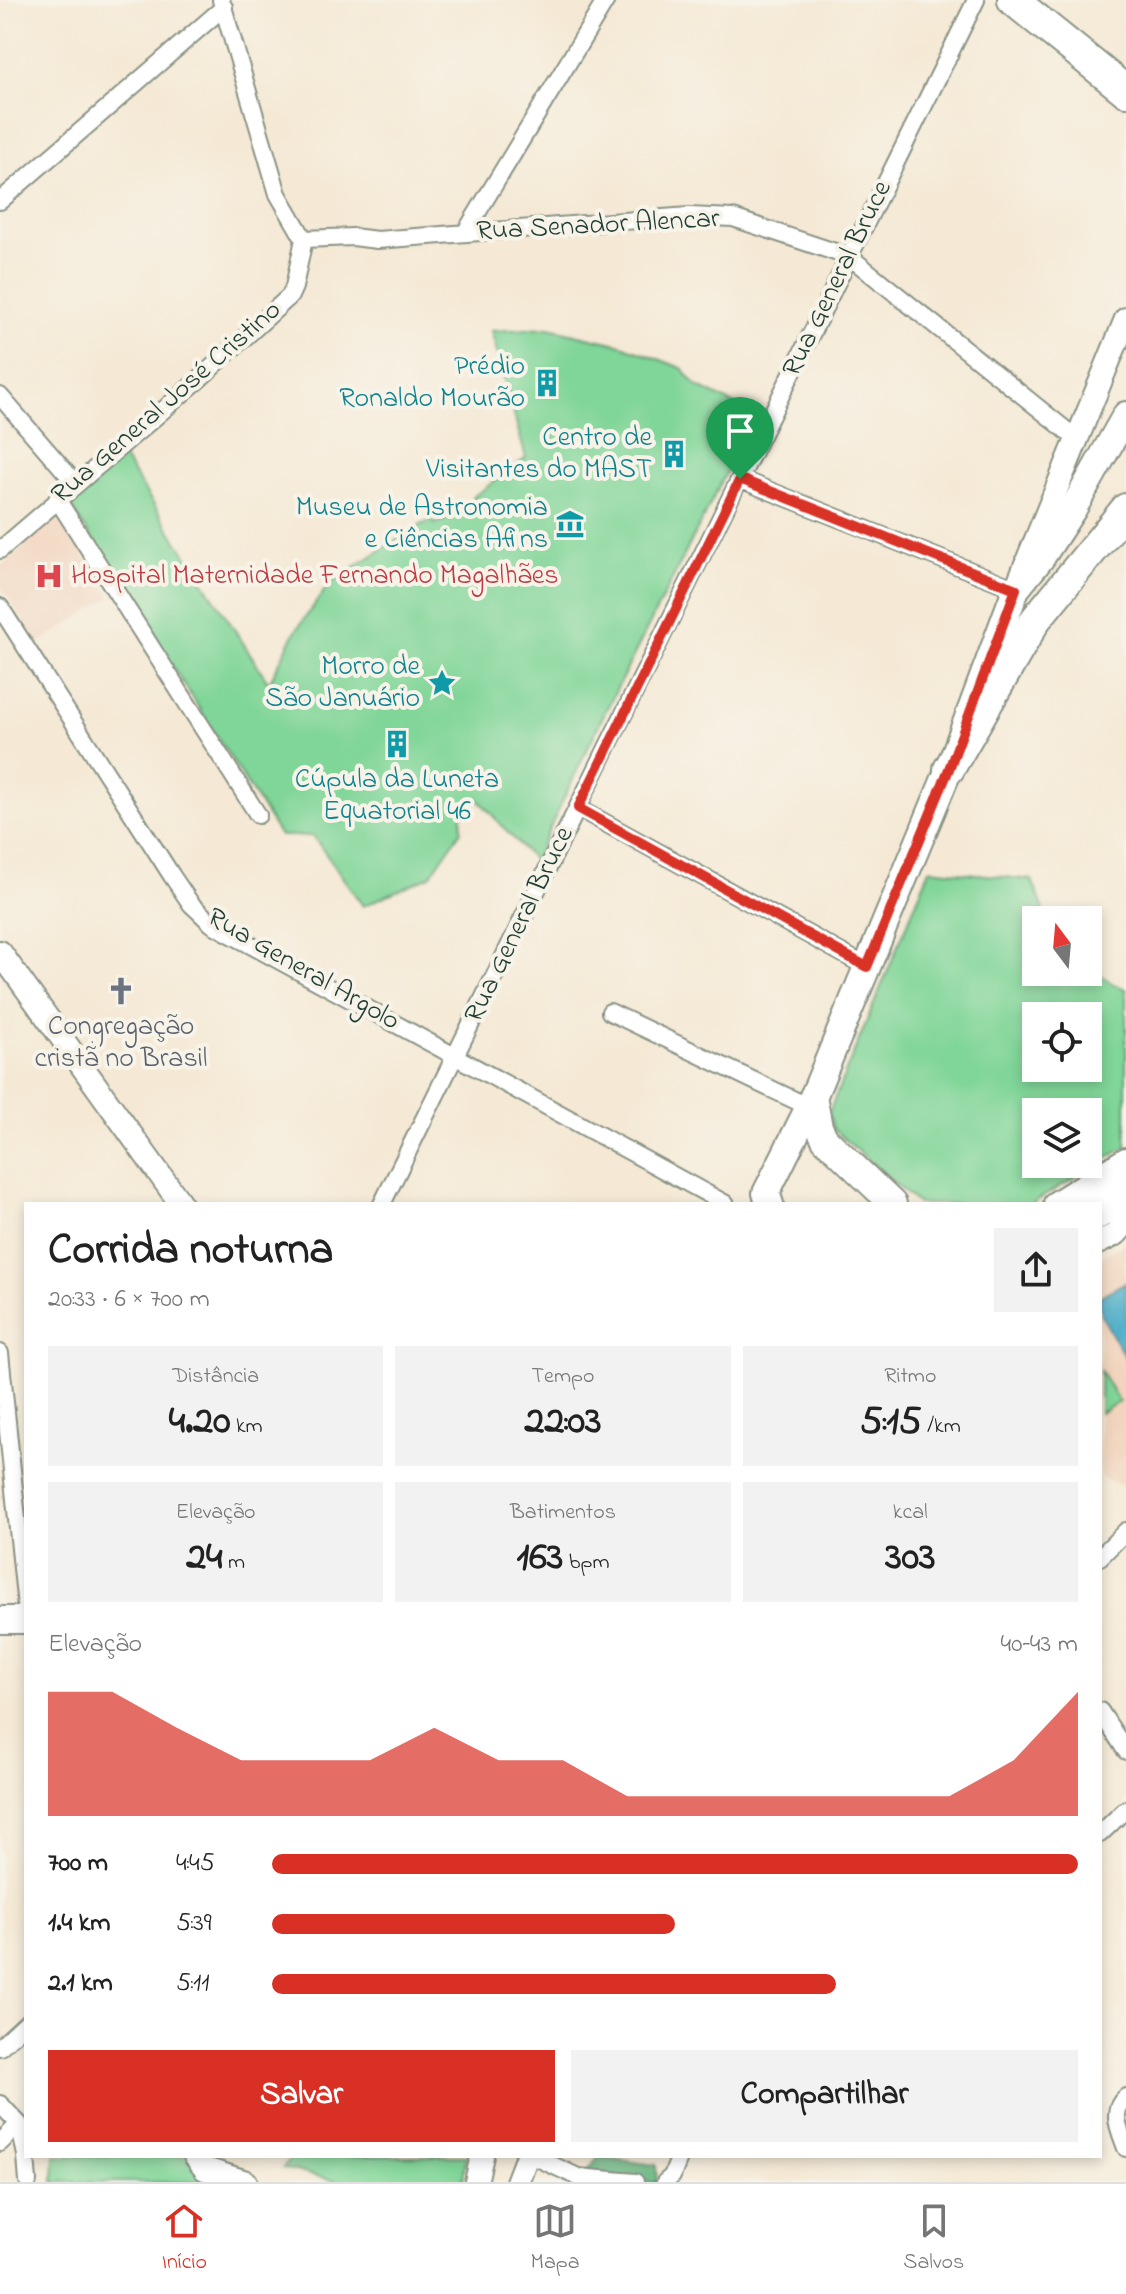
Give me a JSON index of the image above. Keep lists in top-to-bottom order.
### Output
{
  "streets": {
    "street": [
      "Rua Senador Alencar",
      "Rua General Bruce",
      "Rua General José Cristino",
      "Rua General Argolo"
    ]
  },
  "crossings": [
    ["Rua Senador Alencar", "Rua General Bruce"],
    ["Rua Senador Alencar", "Rua General José Cristino"],
    ["Rua General Bruce", "Rua General Argolo"]
  ],
  "places": {
    "building": ["Prédio Ronaldo Mourão", "Centro de Visitantes do MAST", "Cúpula da Luneta Equatorial 46"],
    "museum": ["Museu de Astronomia e Ciências Afins"],
    "hospital": ["Hospital Maternidade Fernando Magalhães"],
    "place": ["Morro de São Januário"],
    "church": ["Congregação cristã no Brasil"]
  },
  "north": "top",
  "page": {
    "heading": ["Corrida noturna", "20:33 · 6 × 700 m"],
    "stats": [
      ["Distância", "4.20 km"],
      ["Tempo", "22:03"],
      ["Ritmo", "5:15 /km"],
      ["Elevação", "24 m"],
      ["Batimentos", "163 bpm"],
      ["kcal", "303"]
    ],
    "chart": ["Elevação", "40–43 m"],
    "list": [
      {
        "name": "700 m",
        "note": "4:45"
      },
      {
        "name": "1.4 km",
        "note": "5:39"
      },
      {
        "name": "2.1 km",
        "note": "5:11"
      }
    ],
    "buttons": ["Salvar", "Compartilhar"],
    "tabs": ["Início", "Mapa", "Salvos"]
  }
}
